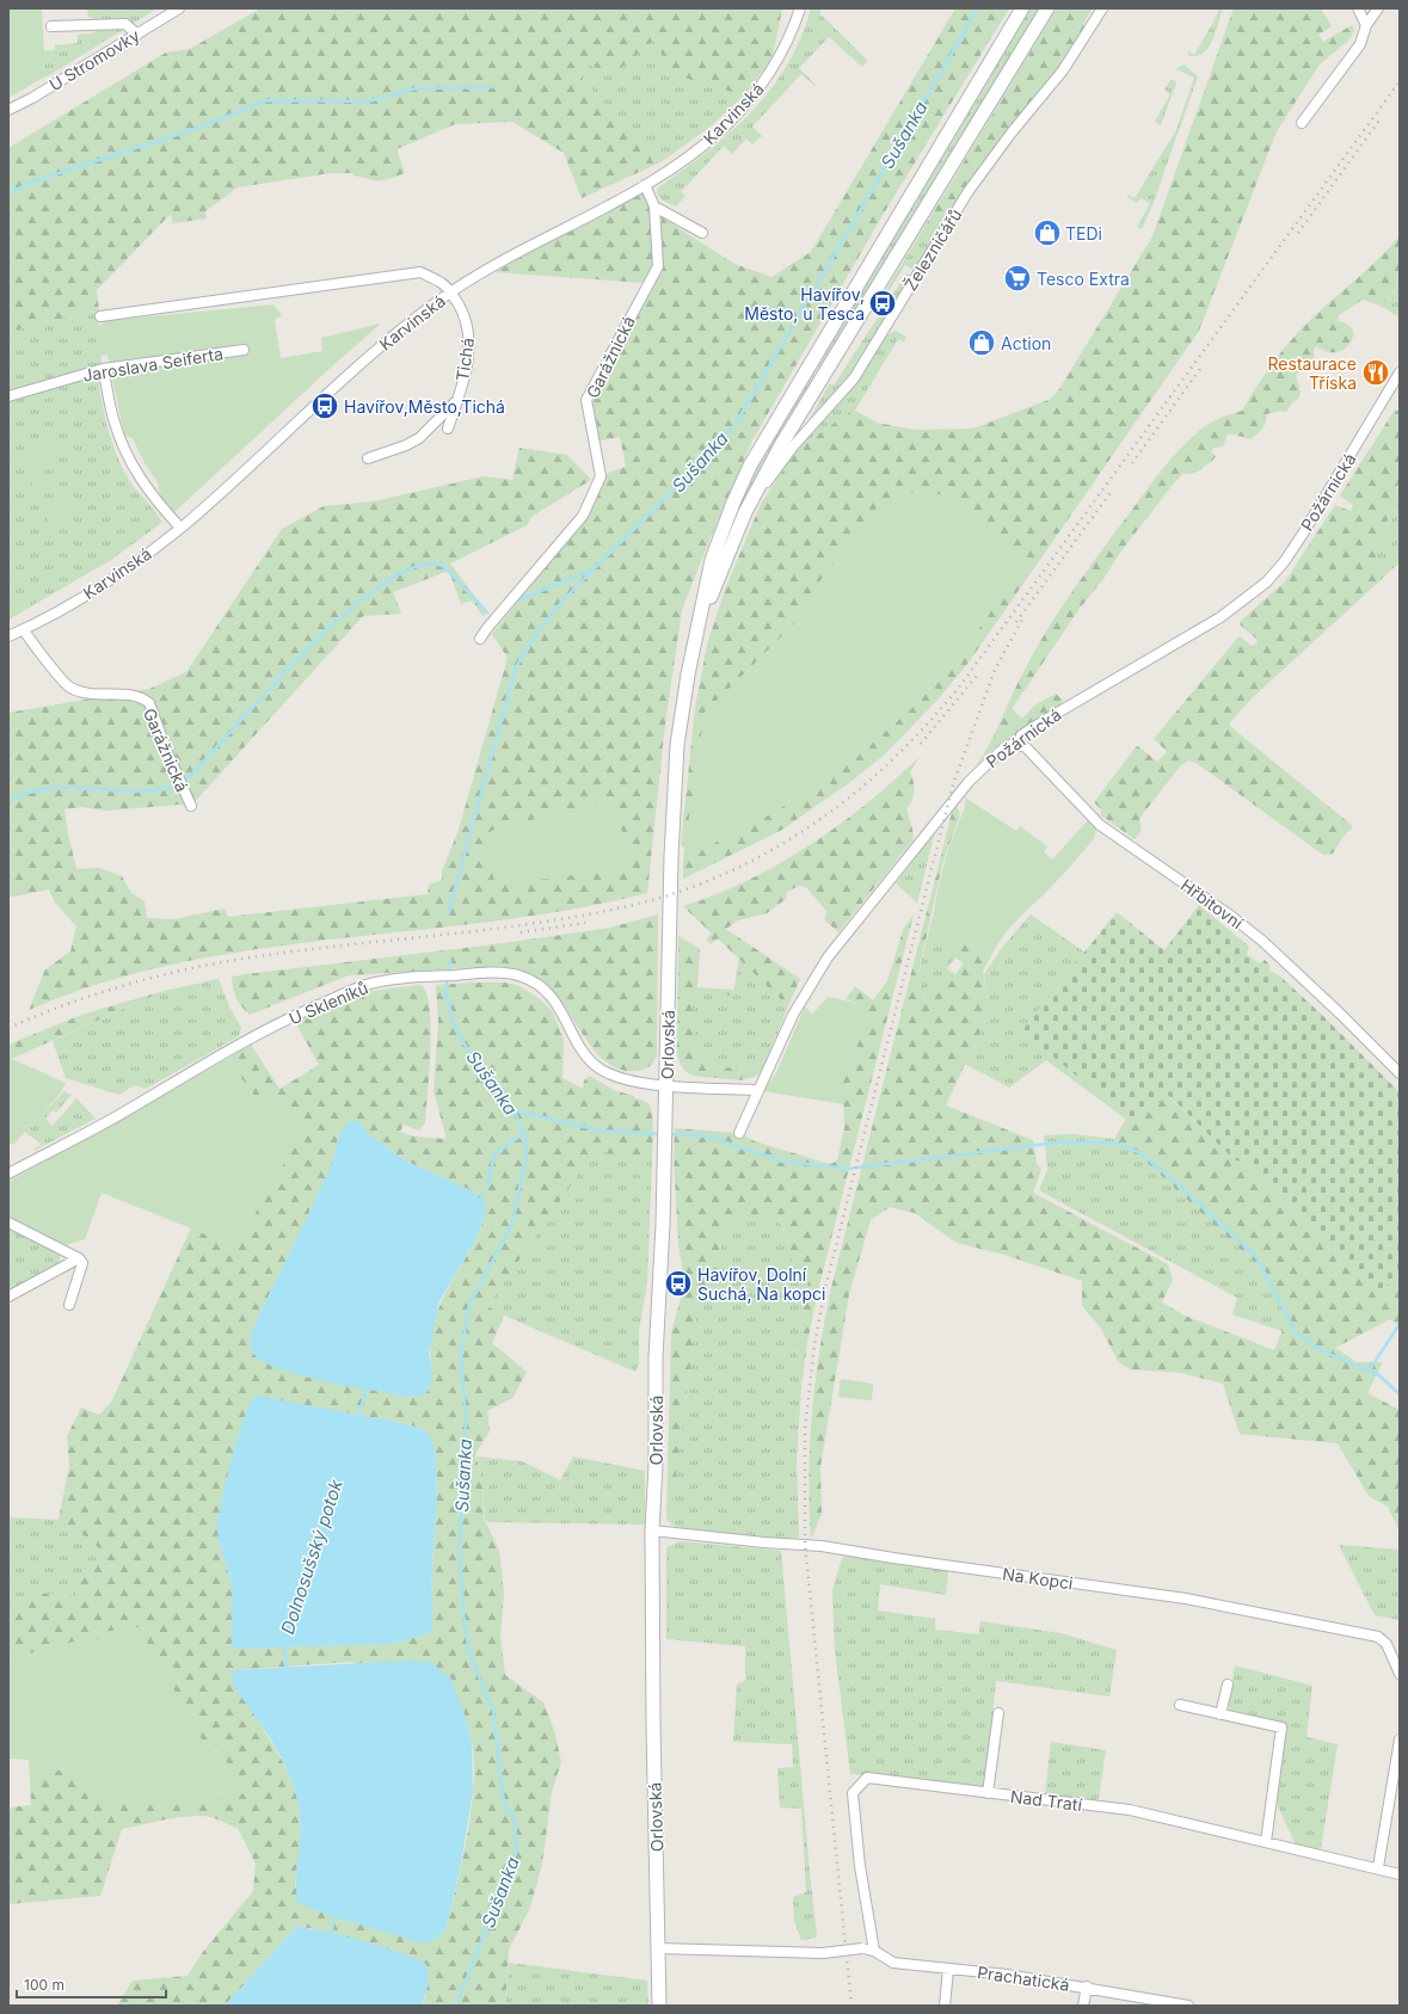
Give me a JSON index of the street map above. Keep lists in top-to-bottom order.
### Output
{
  "streets": {
    "main road": ["Orlovská"],
    "street": [
      "U Stromovky",
      "Karvinská",
      "Železničářů",
      "Garážnická",
      "Tichá",
      "Jaroslava Seiferta",
      "Požárnická",
      "Hřbitovní",
      "U Skleníků",
      "Na Kopci",
      "Nad Tratí",
      "Prachatická"
    ]
  },
  "crossings": [
    ["Karvinská", "Garážnická"],
    ["Karvinská", "Tichá"],
    ["Požárnická", "Hřbitovní"],
    ["U Skleníků", "Orlovská"],
    ["Orlovská", "Na Kopci"],
    ["Orlovská", "Prachatická"],
    ["Nad Tratí", "Prachatická"]
  ],
  "water": ["Sušanka", "Dolnosušský potok"],
  "places": {
    "shop": ["TEDi", "Action"],
    "supermarket": ["Tesco Extra"],
    "bus stop": ["Havířov, Město, u Tesca", "Havířov,Město,Tichá", "Havířov, Dolní Suchá, Na kopci"],
    "restaurant": ["Restaurace Tříska"]
  },
  "scale_bar": "100 m"
}
